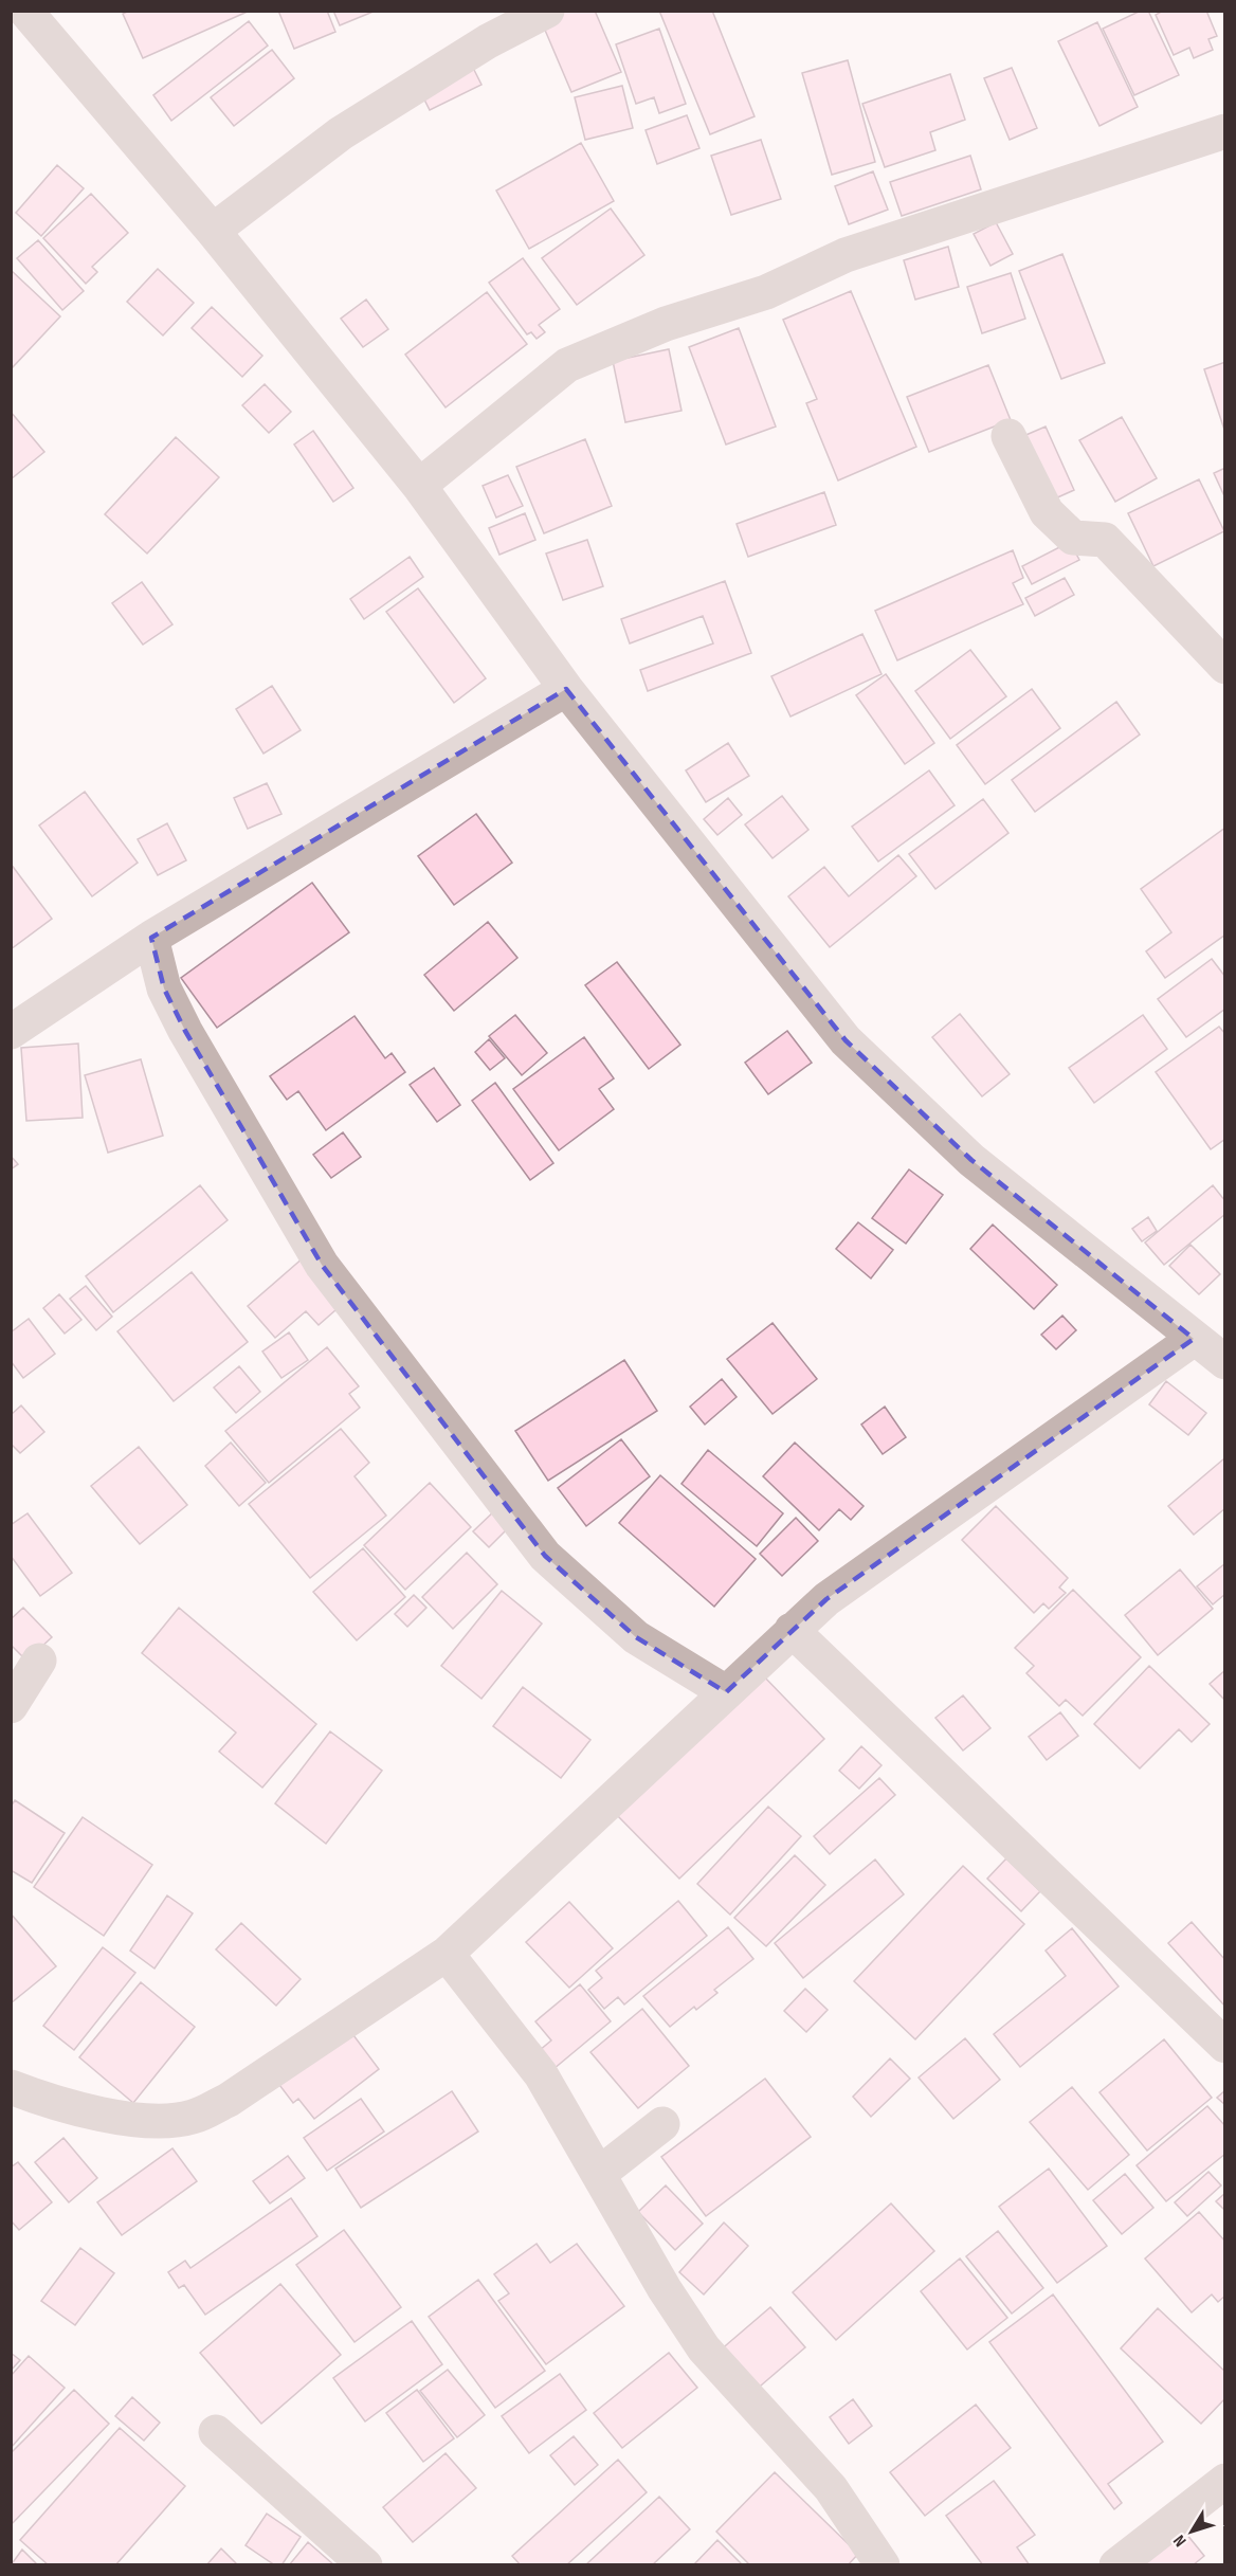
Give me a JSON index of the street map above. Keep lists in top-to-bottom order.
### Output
{
  "north": "bottom left"
}
